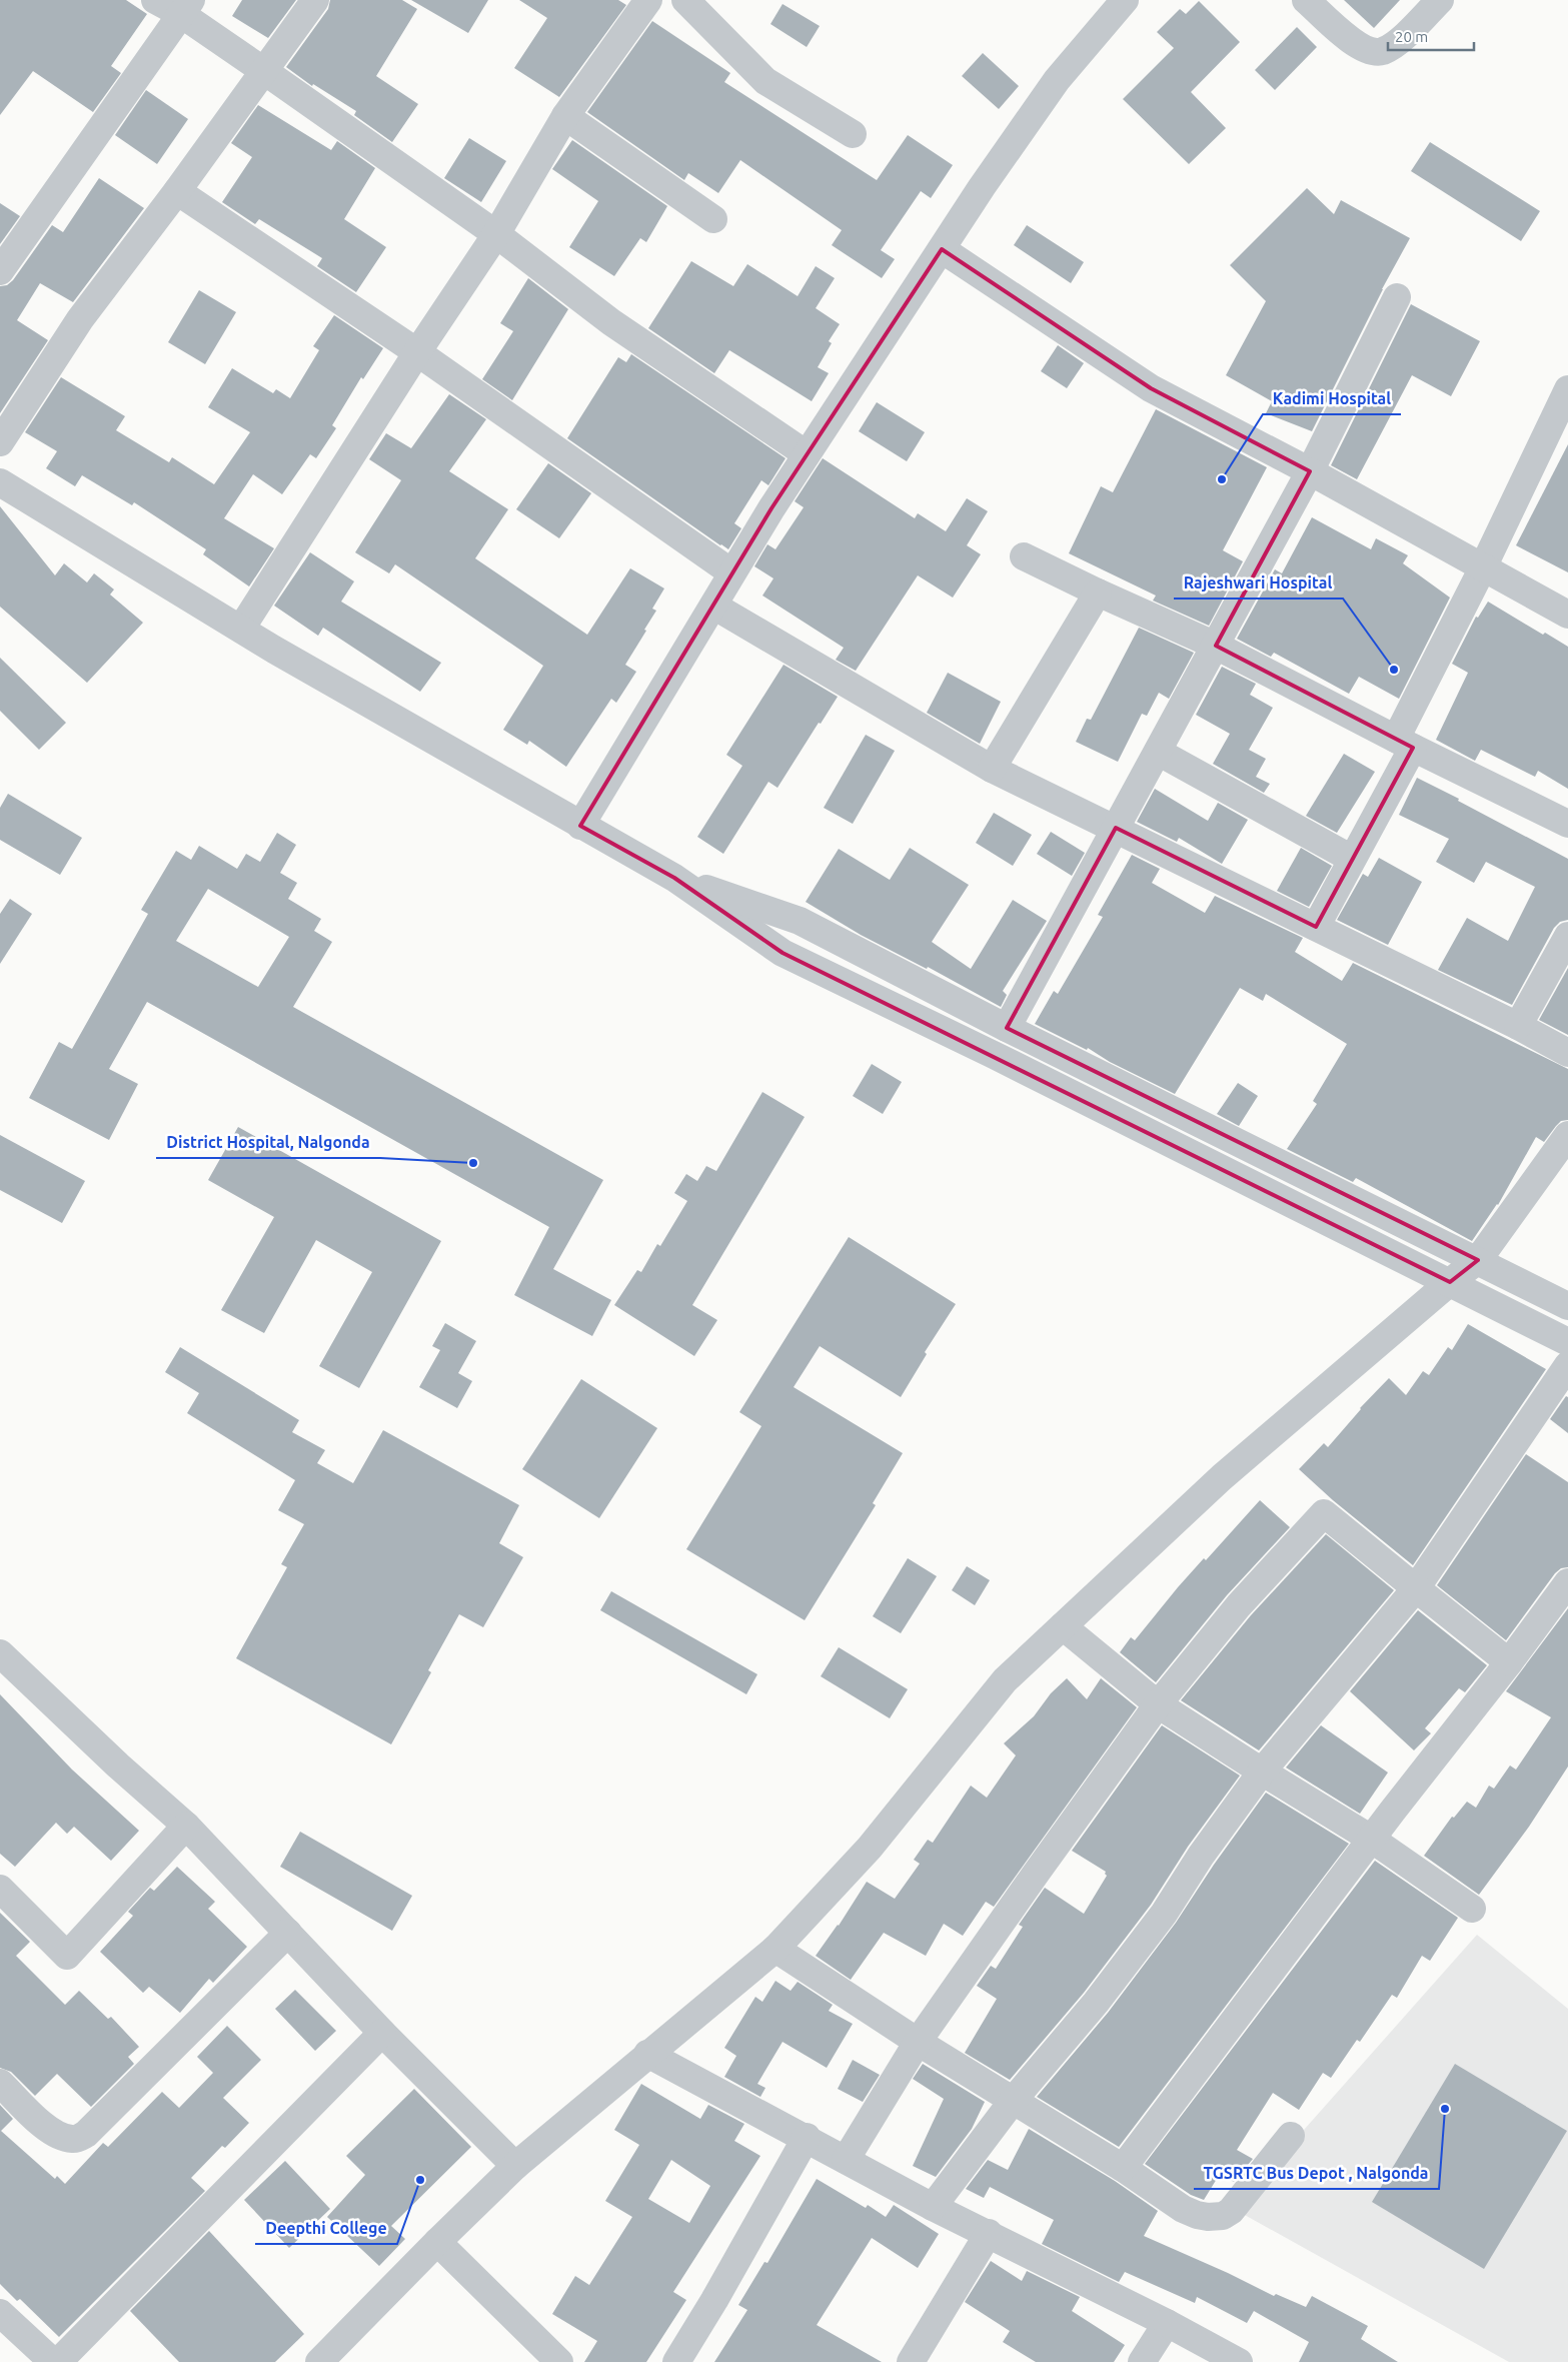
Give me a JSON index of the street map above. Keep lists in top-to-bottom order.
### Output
{
  "places": [
    "Kadimi Hospital",
    "Rajeshwari Hospital",
    "District Hospital, Nalgonda",
    "TGSRTC Bus Depot , Nalgonda",
    "Deepthi College"
  ],
  "scale_bar": "20 m"
}
